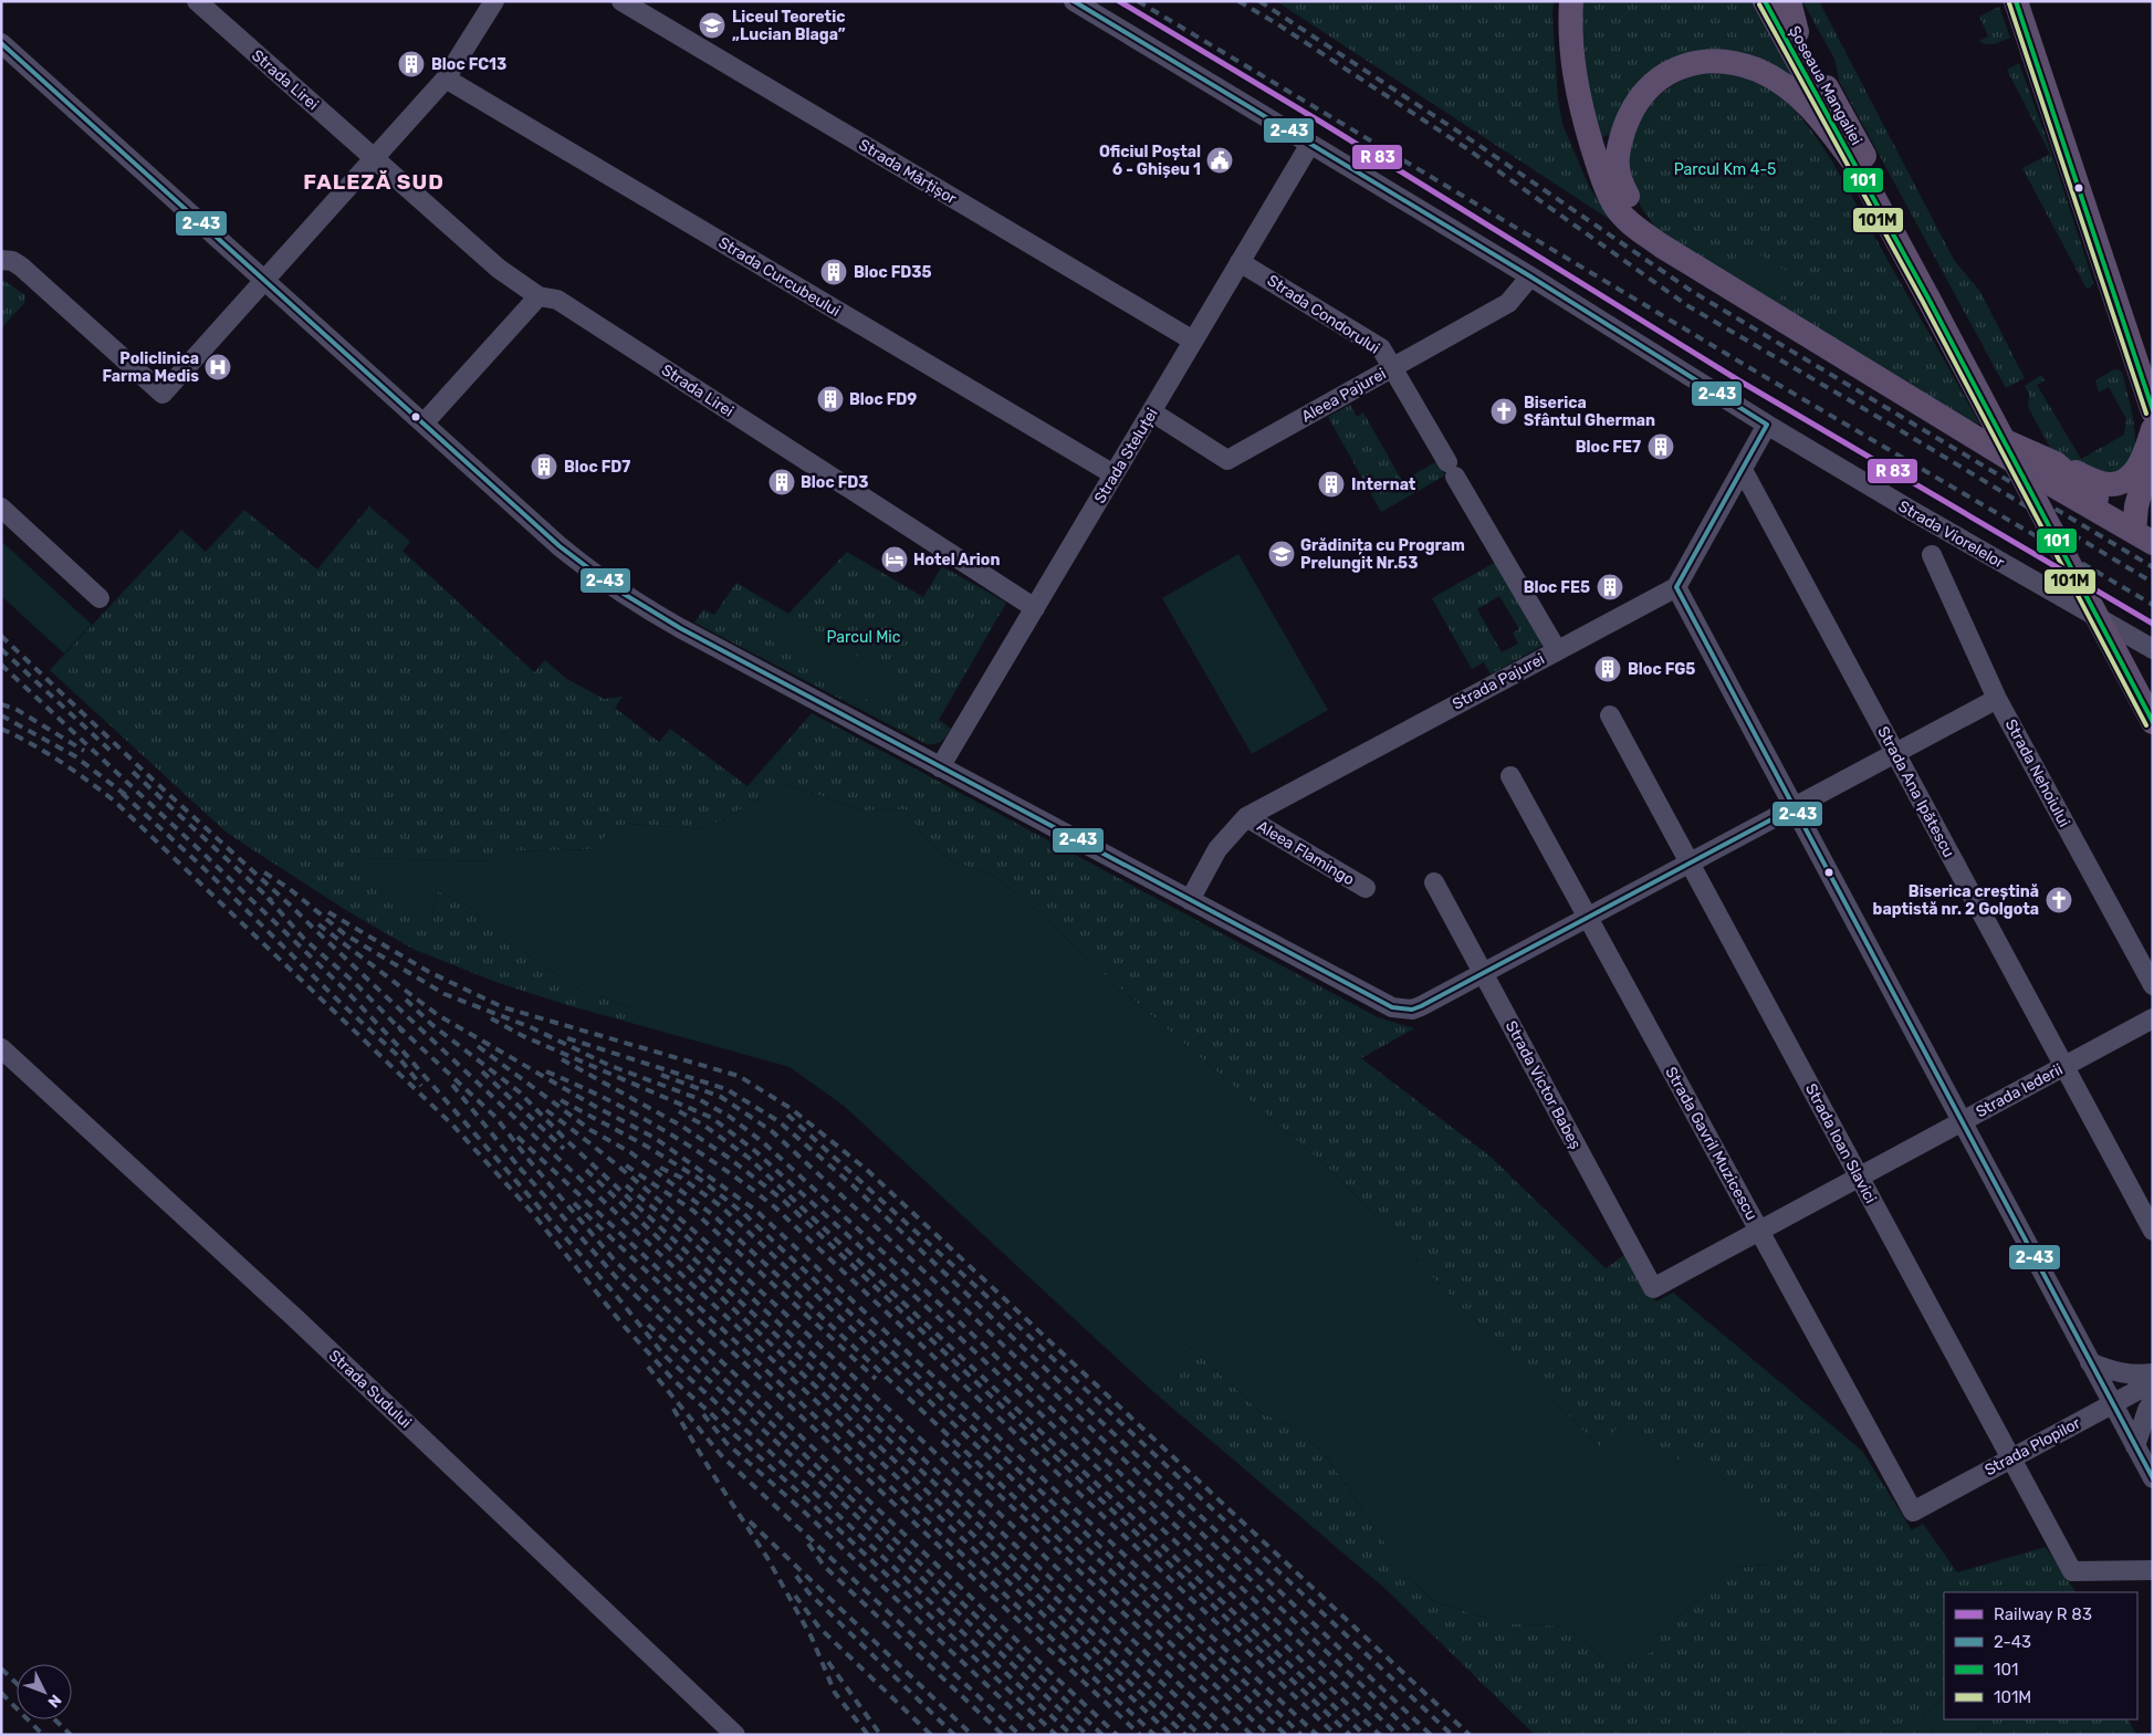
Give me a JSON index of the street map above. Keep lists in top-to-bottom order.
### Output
{
  "streets": {
    "main road": ["Șoseaua Mangaliei"],
    "street": [
      "Strada Lirei",
      "Strada Mărțișor",
      "Strada Curcubeului",
      "Strada Condorului",
      "Aleea Pajurei",
      "Strada Steluței",
      "Strada Viorelelor",
      "Strada Pajurei",
      "Strada Nehoiului",
      "Strada Ana Ipătescu",
      "Aleea Flamingo",
      "Strada Victor Babeș",
      "Strada Iederii",
      "Strada Gavril Muzicescu",
      "Strada Ioan Slavici",
      "Strada Sudului",
      "Strada Plopilor"
    ]
  },
  "crossings": [
    ["Strada Lirei", "Strada Steluței"],
    ["Strada Mărțișor", "Strada Steluței"],
    ["Strada Curcubeului", "Strada Steluței"],
    ["Strada Condorului", "Aleea Pajurei"],
    ["Strada Condorului", "Strada Steluței"],
    ["Strada Condorului", "Strada Pajurei"],
    ["Aleea Pajurei", "Strada Steluței"],
    ["Aleea Pajurei", "Strada Viorelelor"],
    ["Strada Steluței", "Strada Viorelelor"],
    ["Strada Pajurei", "Aleea Flamingo"],
    ["Strada Ana Ipătescu", "Strada Iederii"],
    ["Strada Victor Babeș", "Strada Iederii"],
    ["Strada Iederii", "Strada Gavril Muzicescu"],
    ["Strada Iederii", "Strada Ioan Slavici"],
    ["Strada Gavril Muzicescu", "Strada Plopilor"],
    ["Strada Ioan Slavici", "Strada Plopilor"]
  ],
  "districts": ["FALEZĂ SUD"],
  "parks": ["Parcul Km 4-5", "Parcul Mic"],
  "places": {
    "school or university": ["Liceul Teoretic „Lucian Blaga”", "Grădinița cu Program Prelungit Nr.53"],
    "building": [
      "Bloc FC13",
      "Bloc FD35",
      "Bloc FD9",
      "Bloc FE7",
      "Bloc FD7",
      "Bloc FD3",
      "Internat",
      "Bloc FE5",
      "Bloc FG5"
    ],
    "public building": ["Oficiul Poștal 6 - Ghișeu 1"],
    "hospital": ["Policlinica Farma Medis"],
    "church": ["Biserica Sfântul Gherman", "Biserica creștină baptistă nr. 2 Golgota"],
    "hotel": ["Hotel Arion"]
  },
  "lines": ["transit line 2-43", "transit line 101", "transit line 101M"],
  "legend": [
    "Railway R 83",
    "2-43",
    "101",
    "101M"
  ],
  "north": "bottom right"
}
